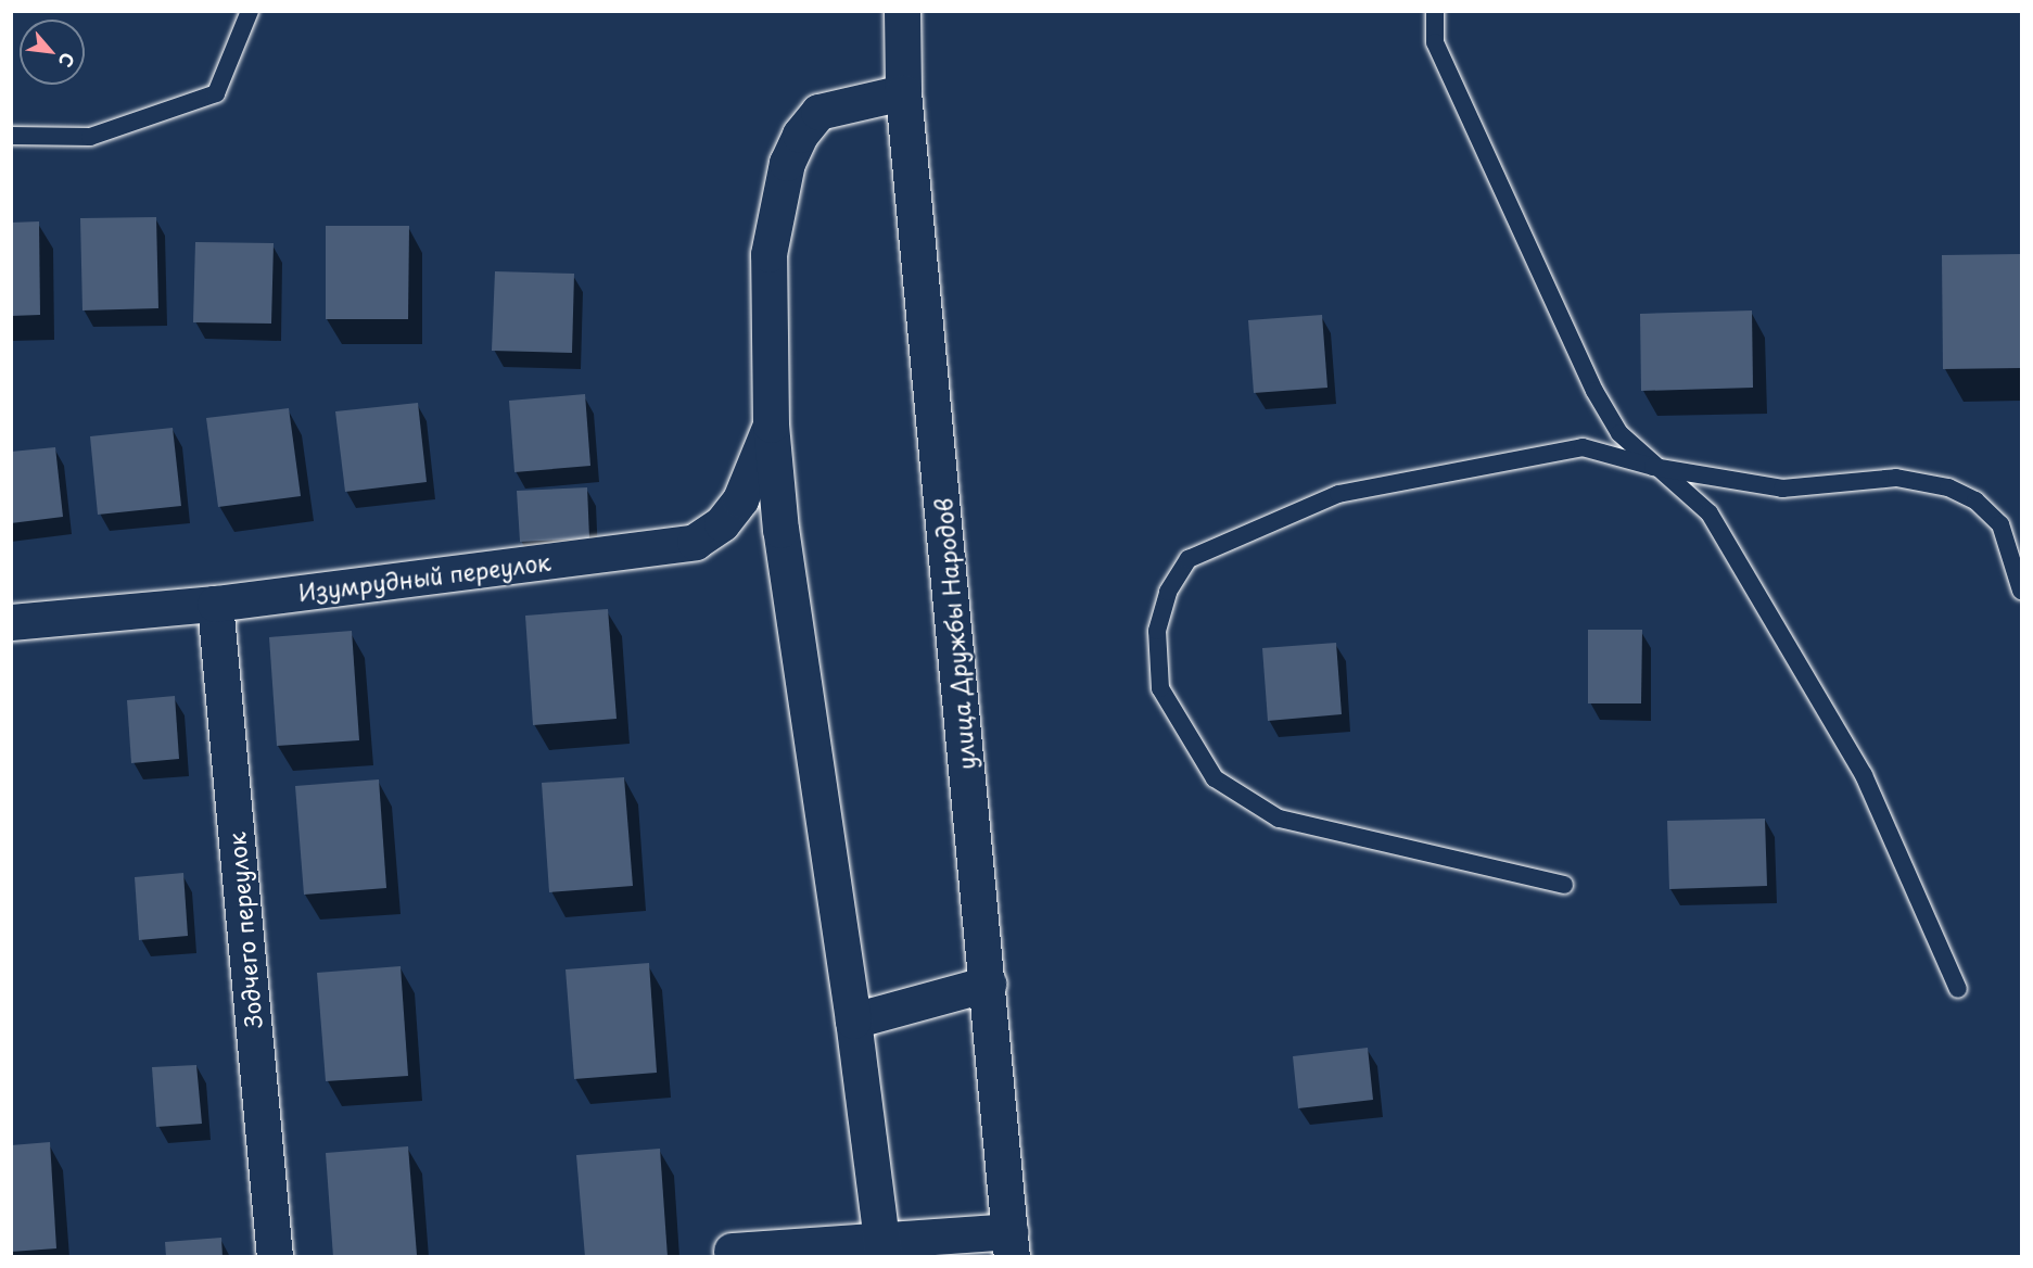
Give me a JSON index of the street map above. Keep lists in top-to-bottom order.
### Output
{
  "streets": {
    "street": ["Изумрудный переулок", "улица Дружбы Народов", "Зодчего переулок"]
  },
  "crossings": [
    ["Изумрудный переулок", "Зодчего переулок"]
  ],
  "north": "bottom right"
}
